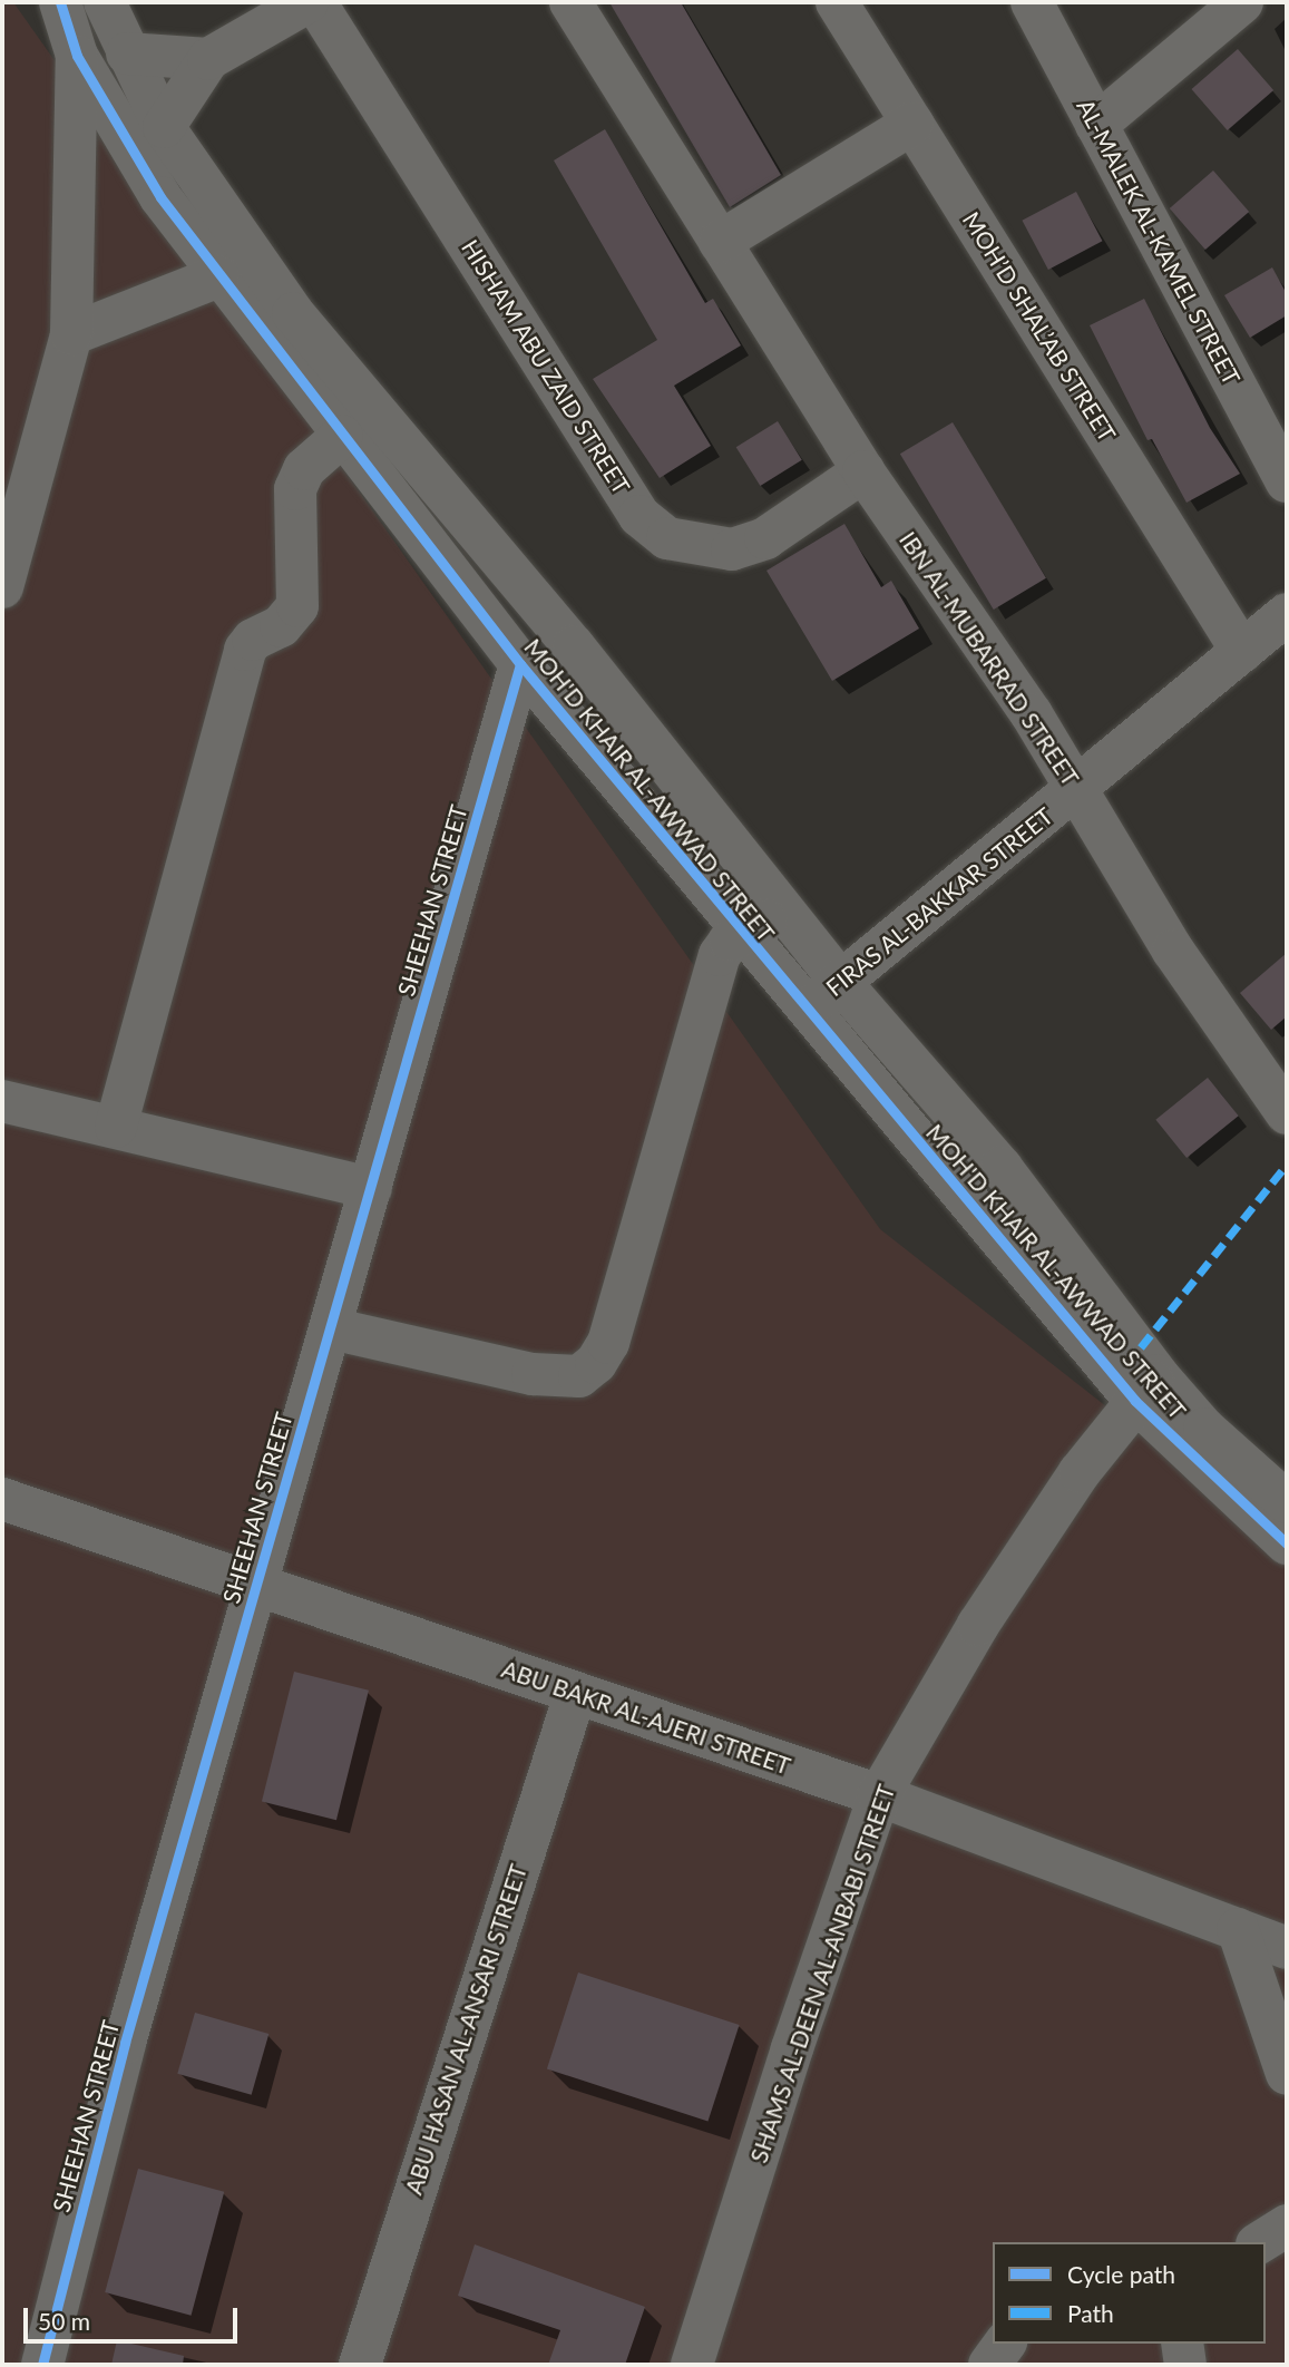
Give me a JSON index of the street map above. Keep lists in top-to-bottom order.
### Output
{
  "streets": {
    "street": [
      "AL-MALEK AL-KAMEL STREET",
      "MOH’D SHAL’AB STREET",
      "HISHAM ABU ZAID STREET",
      "IBN AL-MUBARRAD STREET",
      "MOH'D KHAIR AL-AWWAD STREET",
      "SHEEHAN STREET",
      "FIRAS AL-BAKKAR STREET",
      "ABU BAKR AL-AJERI STREET",
      "SHAMS AL-DEEN AL-ANBABI STREET",
      "ABU HASAN AL-ANSARI STREET"
    ]
  },
  "crossings": [
    ["MOH’D SHAL’AB STREET", "FIRAS AL-BAKKAR STREET"],
    ["HISHAM ABU ZAID STREET", "IBN AL-MUBARRAD STREET"],
    ["IBN AL-MUBARRAD STREET", "FIRAS AL-BAKKAR STREET"],
    ["MOH'D KHAIR AL-AWWAD STREET", "SHEEHAN STREET"],
    ["MOH'D KHAIR AL-AWWAD STREET", "FIRAS AL-BAKKAR STREET"],
    ["MOH'D KHAIR AL-AWWAD STREET", "SHAMS AL-DEEN AL-ANBABI STREET"],
    ["SHEEHAN STREET", "ABU BAKR AL-AJERI STREET"],
    ["ABU BAKR AL-AJERI STREET", "SHAMS AL-DEEN AL-ANBABI STREET"],
    ["ABU BAKR AL-AJERI STREET", "ABU HASAN AL-ANSARI STREET"]
  ],
  "legend": ["Cycle path", "Path"],
  "scale_bar": "50 m"
}
